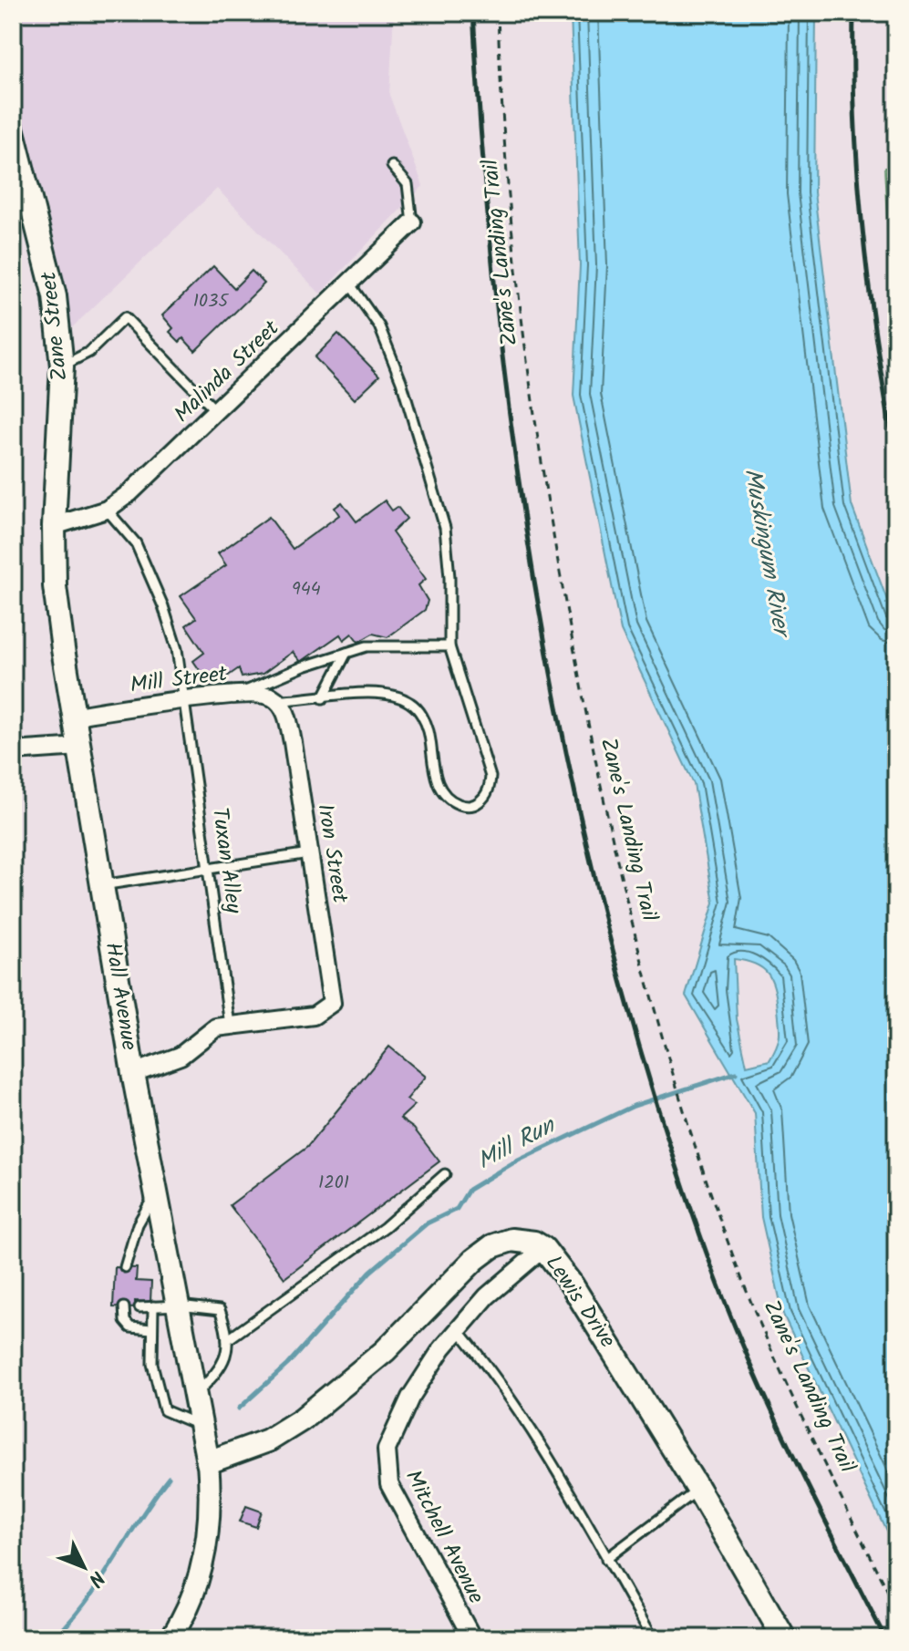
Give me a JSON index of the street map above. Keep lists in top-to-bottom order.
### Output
{
  "streets": {
    "main road": ["Zane Street", "Hall Avenue", "Lewis Drive"],
    "street": [
      "Malinda Street",
      "Mill Street",
      "Iron Street",
      "Mitchell Avenue"
    ],
    "lane": ["Tuxan Alley"],
    "path": ["Zane's Landing Trail"]
  },
  "crossings": [
    ["Zane Street", "Malinda Street"],
    ["Zane Street", "Hall Avenue"],
    ["Malinda Street", "Tuxan Alley"],
    ["Malinda Street", "Hall Avenue"],
    ["Mill Street", "Iron Street"],
    ["Mill Street", "Tuxan Alley"],
    ["Mill Street", "Hall Avenue"],
    ["Iron Street", "Tuxan Alley"],
    ["Hall Avenue", "Lewis Drive"],
    ["Lewis Drive", "Mitchell Avenue"]
  ],
  "water": ["Muskingum River", "Mill Run"],
  "house_numbers": ["1035", "944", "1201"],
  "north": "bottom right"
}
